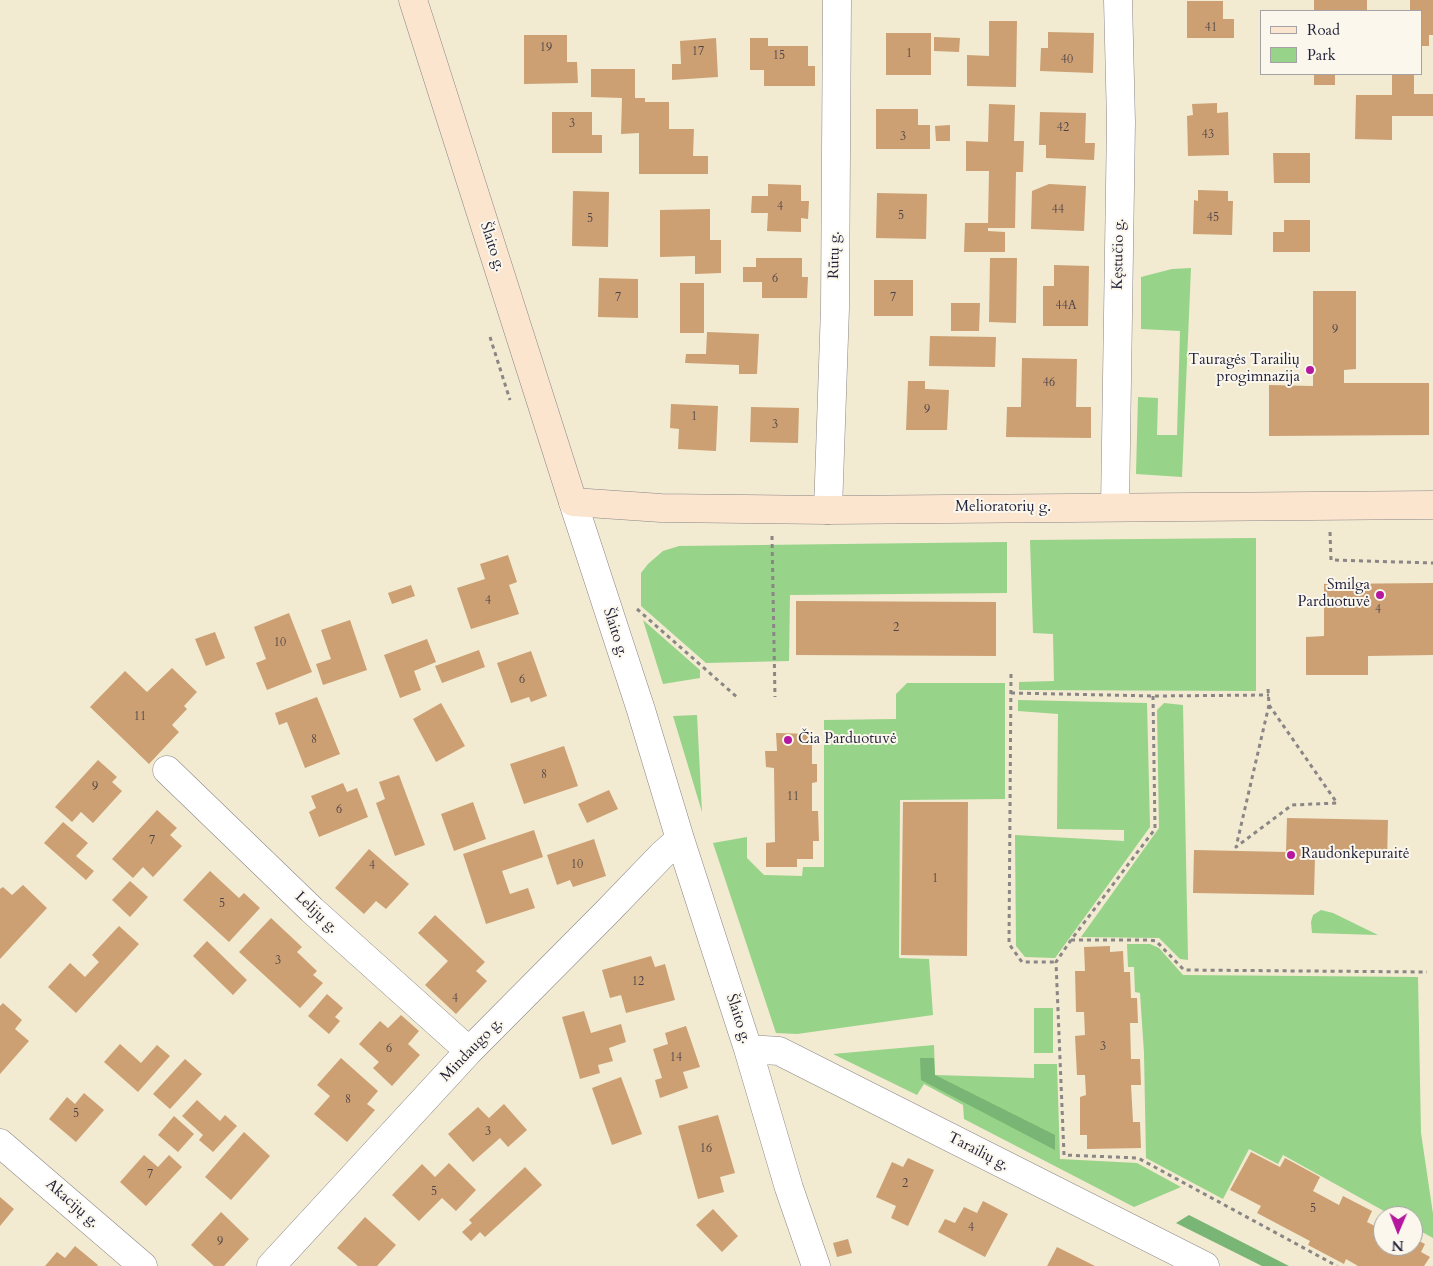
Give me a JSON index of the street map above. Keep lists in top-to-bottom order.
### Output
{
  "streets": {
    "main road": ["Šlaito g.", "Melioratorių g."],
    "street": [
      "Kęstučio g.",
      "Rūtų g.",
      "Lelijų g.",
      "Mindaugo g.",
      "Tarailių g.",
      "Akacijų g."
    ]
  },
  "crossings": [
    ["Šlaito g.", "Melioratorių g."],
    ["Šlaito g.", "Mindaugo g."],
    ["Šlaito g.", "Tarailių g."],
    ["Kęstučio g.", "Melioratorių g."],
    ["Rūtų g.", "Melioratorių g."],
    ["Lelijų g.", "Mindaugo g."]
  ],
  "places": [
    "Tauragės Tarailių progimnazija",
    "Smilga Parduotuvė",
    "Čia Parduotuvė",
    "Raudonkepuraitė"
  ],
  "house_numbers": [
    "41",
    "19",
    "17",
    "1",
    "15",
    "40",
    "3",
    "42",
    "43",
    "3",
    "4",
    "44",
    "5",
    "45",
    "5",
    "6",
    "7",
    "7",
    "44A",
    "9",
    "46",
    "9",
    "1",
    "3",
    "4",
    "4",
    "2",
    "10",
    "6",
    "11",
    "8",
    "8",
    "9",
    "11",
    "6",
    "7",
    "10",
    "4",
    "1",
    "5",
    "3",
    "12",
    "4",
    "3",
    "6",
    "14",
    "8",
    "5",
    "3",
    "16",
    "7",
    "2",
    "5",
    "5",
    "4",
    "9"
  ],
  "legend": ["Road", "Park"],
  "north": "bottom"
}
